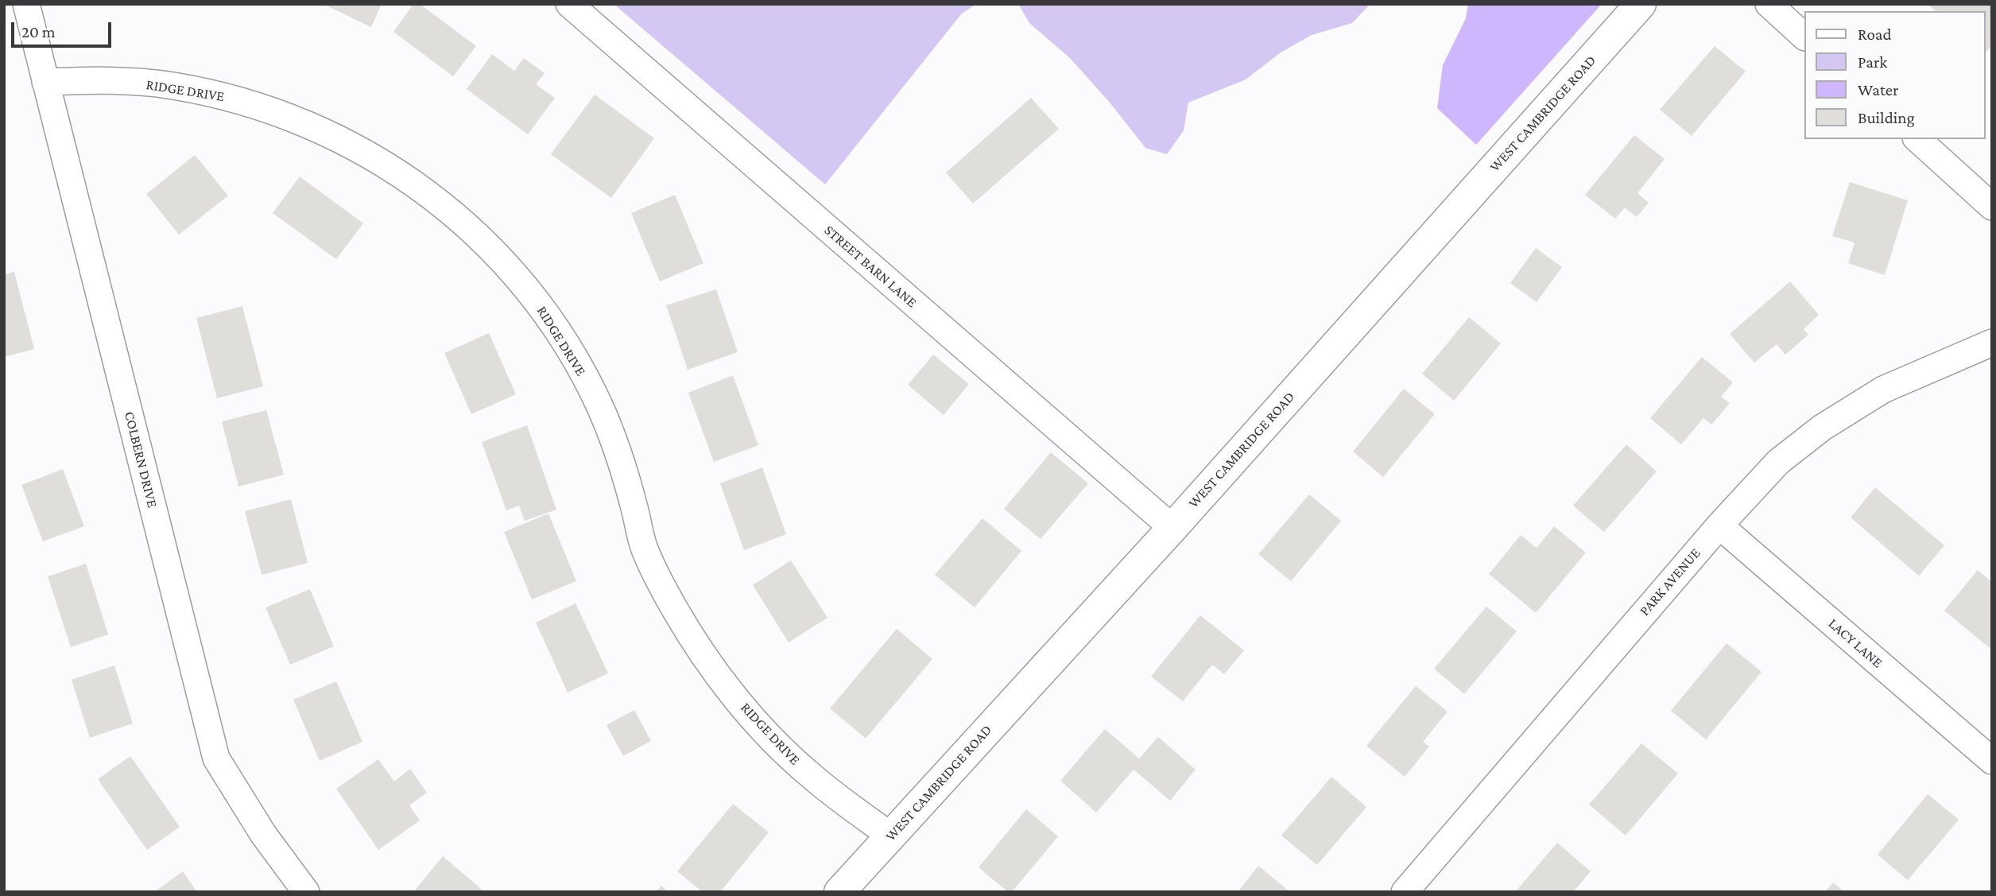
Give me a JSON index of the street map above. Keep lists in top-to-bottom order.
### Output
{
  "streets": {
    "street": [
      "RIDGE DRIVE",
      "WEST CAMBRIDGE ROAD",
      "STREET BARN LANE",
      "COLBERN DRIVE",
      "PARK AVENUE",
      "LACY LANE"
    ]
  },
  "crossings": [
    ["RIDGE DRIVE", "WEST CAMBRIDGE ROAD"],
    ["RIDGE DRIVE", "COLBERN DRIVE"],
    ["WEST CAMBRIDGE ROAD", "STREET BARN LANE"],
    ["PARK AVENUE", "LACY LANE"]
  ],
  "legend": [
    "Road",
    "Park",
    "Water",
    "Building"
  ],
  "scale_bar": "20 m"
}
